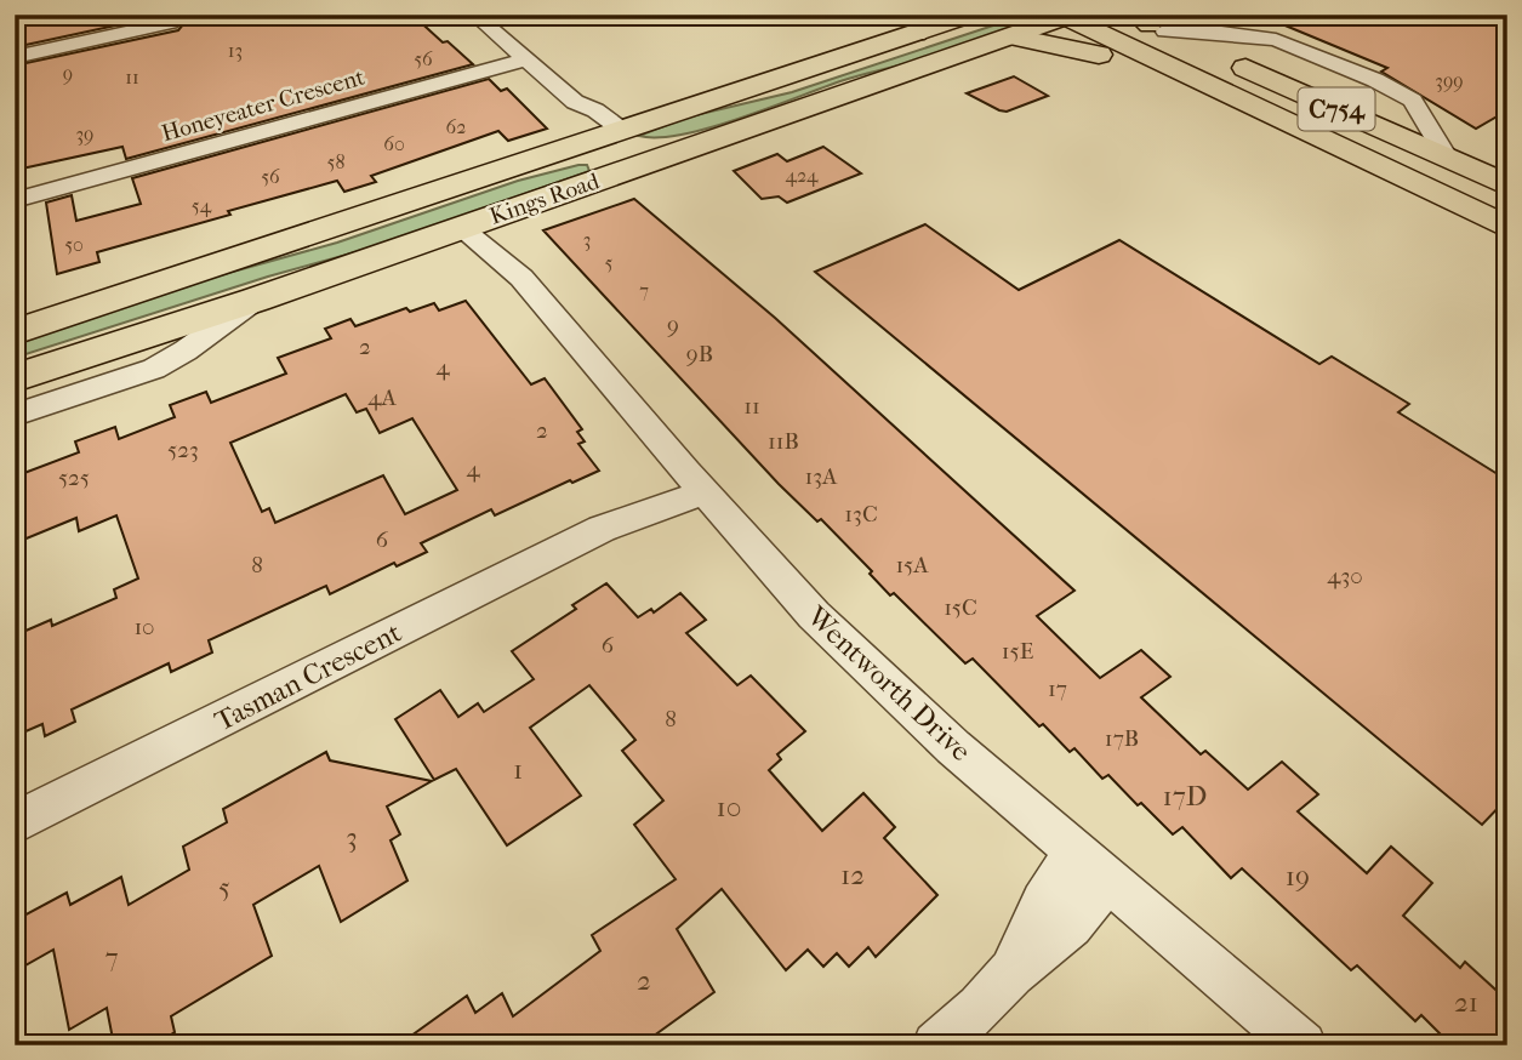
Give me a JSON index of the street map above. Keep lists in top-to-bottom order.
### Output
{
  "streets": {
    "main road": ["C754", "Kings Road"],
    "street": ["Honeyeater Crescent", "Tasman Crescent", "Wentworth Drive"]
  },
  "crossings": [
    ["C754", "Kings Road"],
    ["Kings Road", "Wentworth Drive"],
    ["Tasman Crescent", "Wentworth Drive"]
  ],
  "house_numbers": [
    "13",
    "56",
    "9",
    "11",
    "399",
    "62",
    "39",
    "60",
    "58",
    "424",
    "56",
    "54",
    "3",
    "50",
    "5",
    "7",
    "9",
    "2",
    "9B",
    "4",
    "4A",
    "11",
    "2",
    "11B",
    "523",
    "4",
    "13A",
    "525",
    "13C",
    "6",
    "8",
    "15A",
    "430",
    "15C",
    "10",
    "6",
    "15E",
    "17",
    "8",
    "17B",
    "1",
    "17D",
    "10",
    "3",
    "12",
    "19",
    "5",
    "7",
    "2",
    "21"
  ]
}
